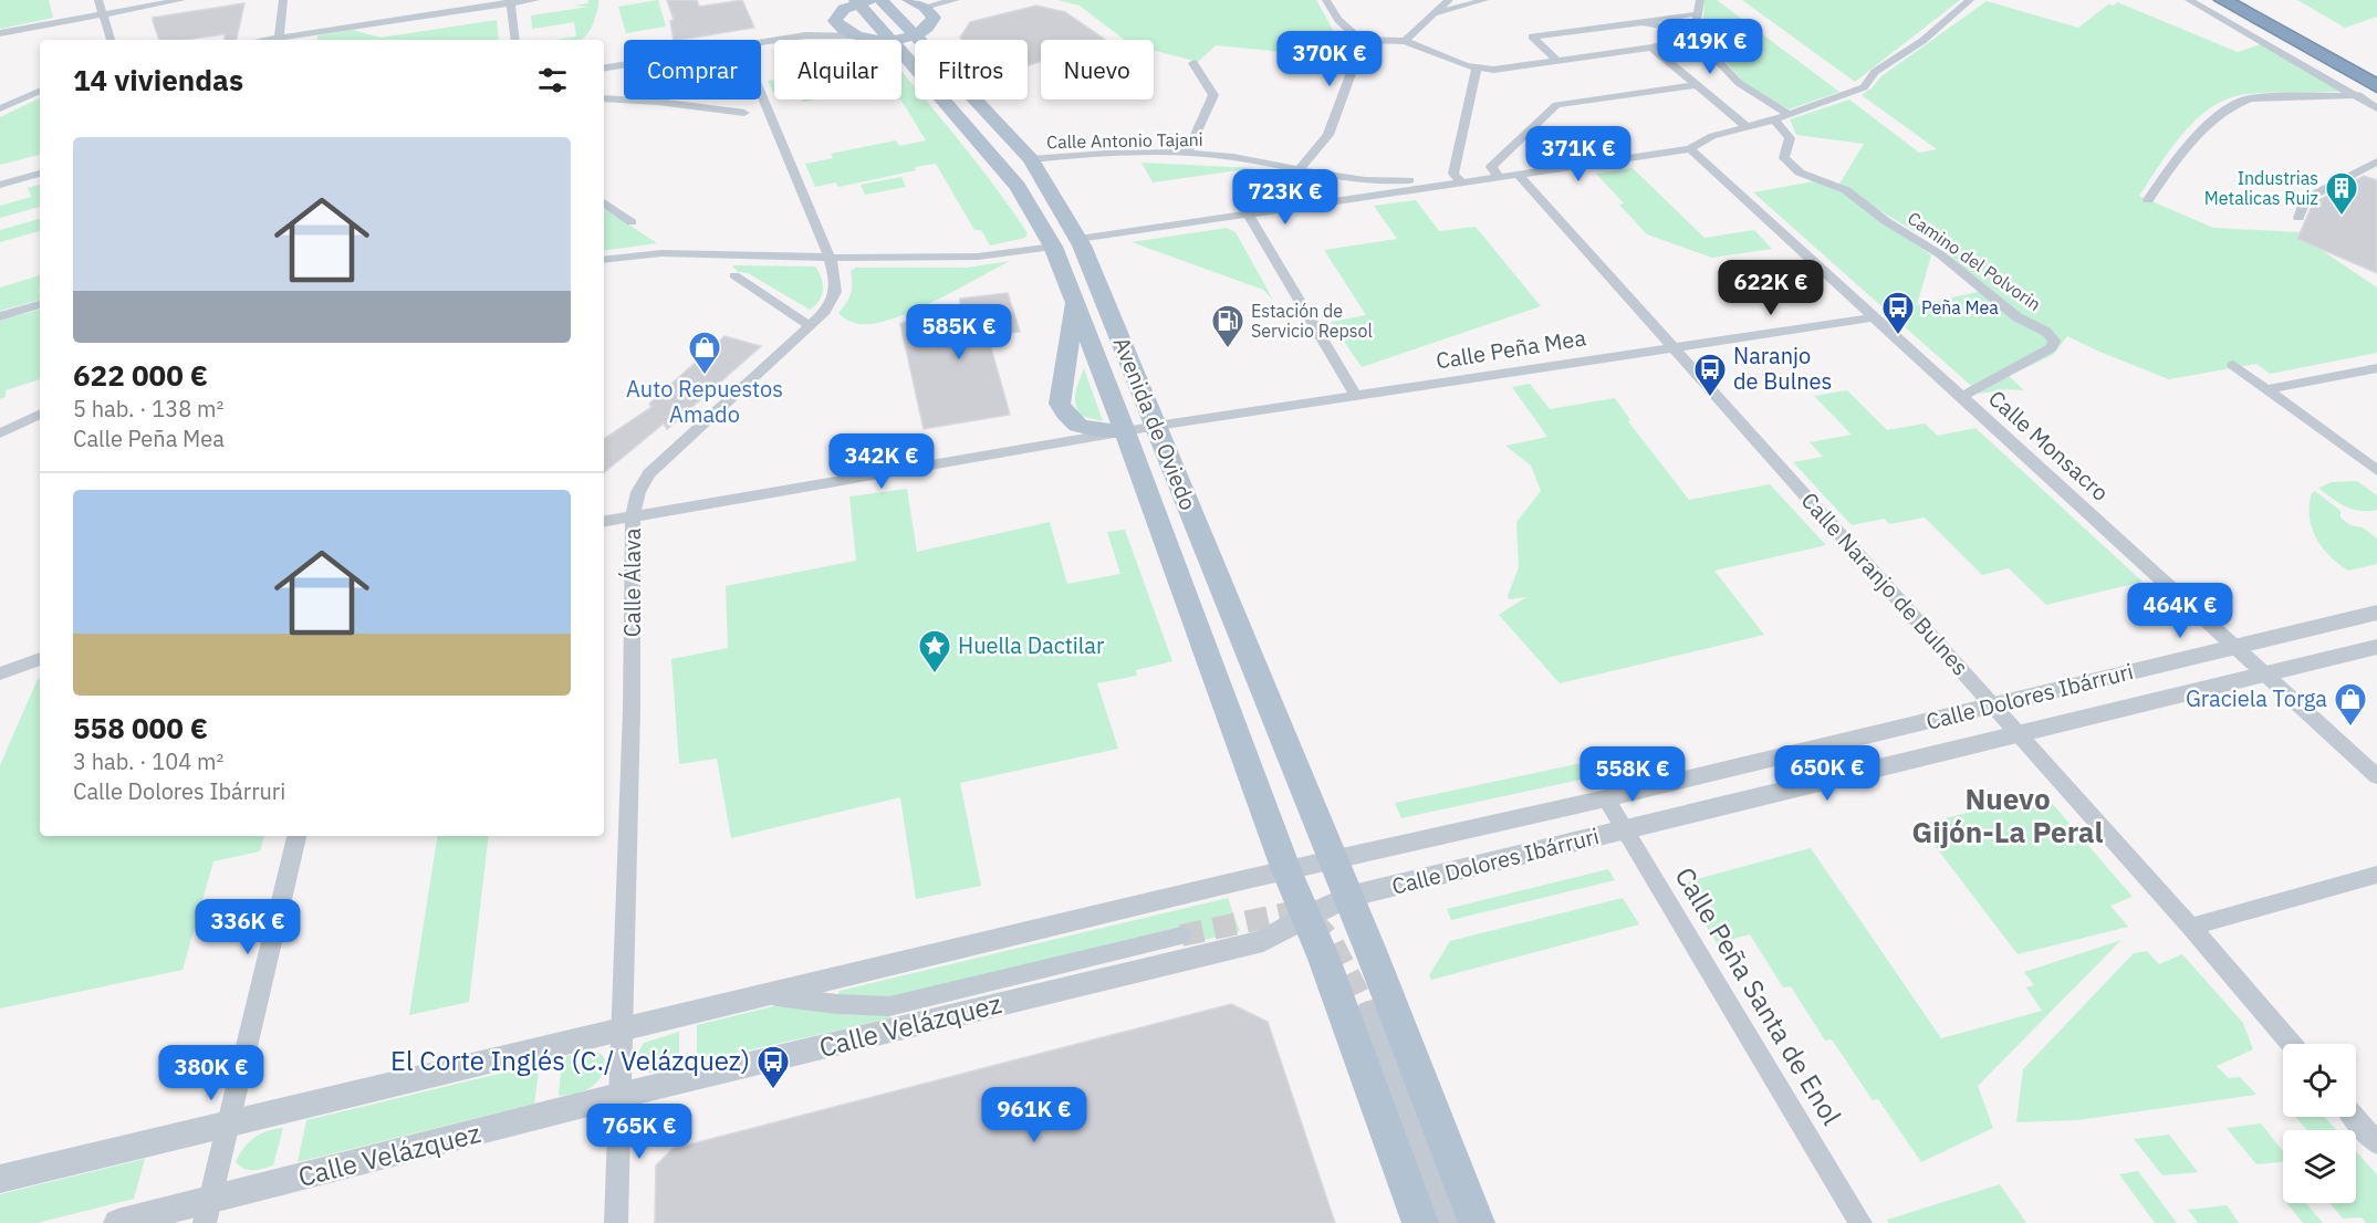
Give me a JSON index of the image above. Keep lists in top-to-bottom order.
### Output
{
  "streets": {
    "main road": ["Avenida de Oviedo"],
    "street": [
      "Calle Antonio Tajani",
      "Camino del Polvorin",
      "Calle Peña Mea",
      "Calle Monsacro",
      "Calle Álava",
      "Calle Naranjo de Bulnes",
      "Calle Dolores Ibárruri",
      "Calle Peña Santa de Enol",
      "Calle Velázquez"
    ]
  },
  "crossings": [
    ["Calle Antonio Tajani", "Avenida de Oviedo"],
    ["Camino del Polvorin", "Calle Monsacro"],
    ["Calle Peña Mea", "Avenida de Oviedo"],
    ["Calle Peña Mea", "Calle Monsacro"],
    ["Calle Peña Mea", "Calle Álava"],
    ["Calle Peña Mea", "Calle Naranjo de Bulnes"],
    ["Avenida de Oviedo", "Calle Dolores Ibárruri"],
    ["Avenida de Oviedo", "Calle Velázquez"],
    ["Calle Monsacro", "Calle Dolores Ibárruri"],
    ["Calle Álava", "Calle Velázquez"],
    ["Calle Naranjo de Bulnes", "Calle Dolores Ibárruri"],
    ["Calle Dolores Ibárruri", "Calle Peña Santa de Enol"],
    ["Calle Dolores Ibárruri", "Calle Velázquez"]
  ],
  "districts": ["Nuevo Gijón-La Peral"],
  "places": {
    "building": ["Industrias Metalicas Ruiz"],
    "bus stop": ["Peña Mea", "Naranjo de Bulnes", "El Corte Inglés (C./ Velázquez)"],
    "fuel station": ["Estación de Servicio Repsol"],
    "shop": ["Auto Repuestos Amado", "Graciela Torga"],
    "place": ["Huella Dactilar"]
  },
  "page": {
    "price": [
      "419K €",
      "370K €",
      "371K €",
      "723K €",
      "622K €",
      "585K €",
      "342K €",
      "464K €",
      "650K €",
      "558K €",
      "336K €",
      "380K €",
      "961K €",
      "765K €"
    ],
    "chip": [
      "Comprar",
      "Alquilar",
      "Filtros",
      "Nuevo"
    ],
    "heading": "14 viviendas",
    "list": [
      {
        "name": "622 000 €",
        "note": "5 hab. · 138 m² · Calle Peña Mea"
      },
      {
        "name": "558 000 €",
        "note": "3 hab. · 104 m² · Calle Dolores Ibárruri"
      }
    ]
  }
}
